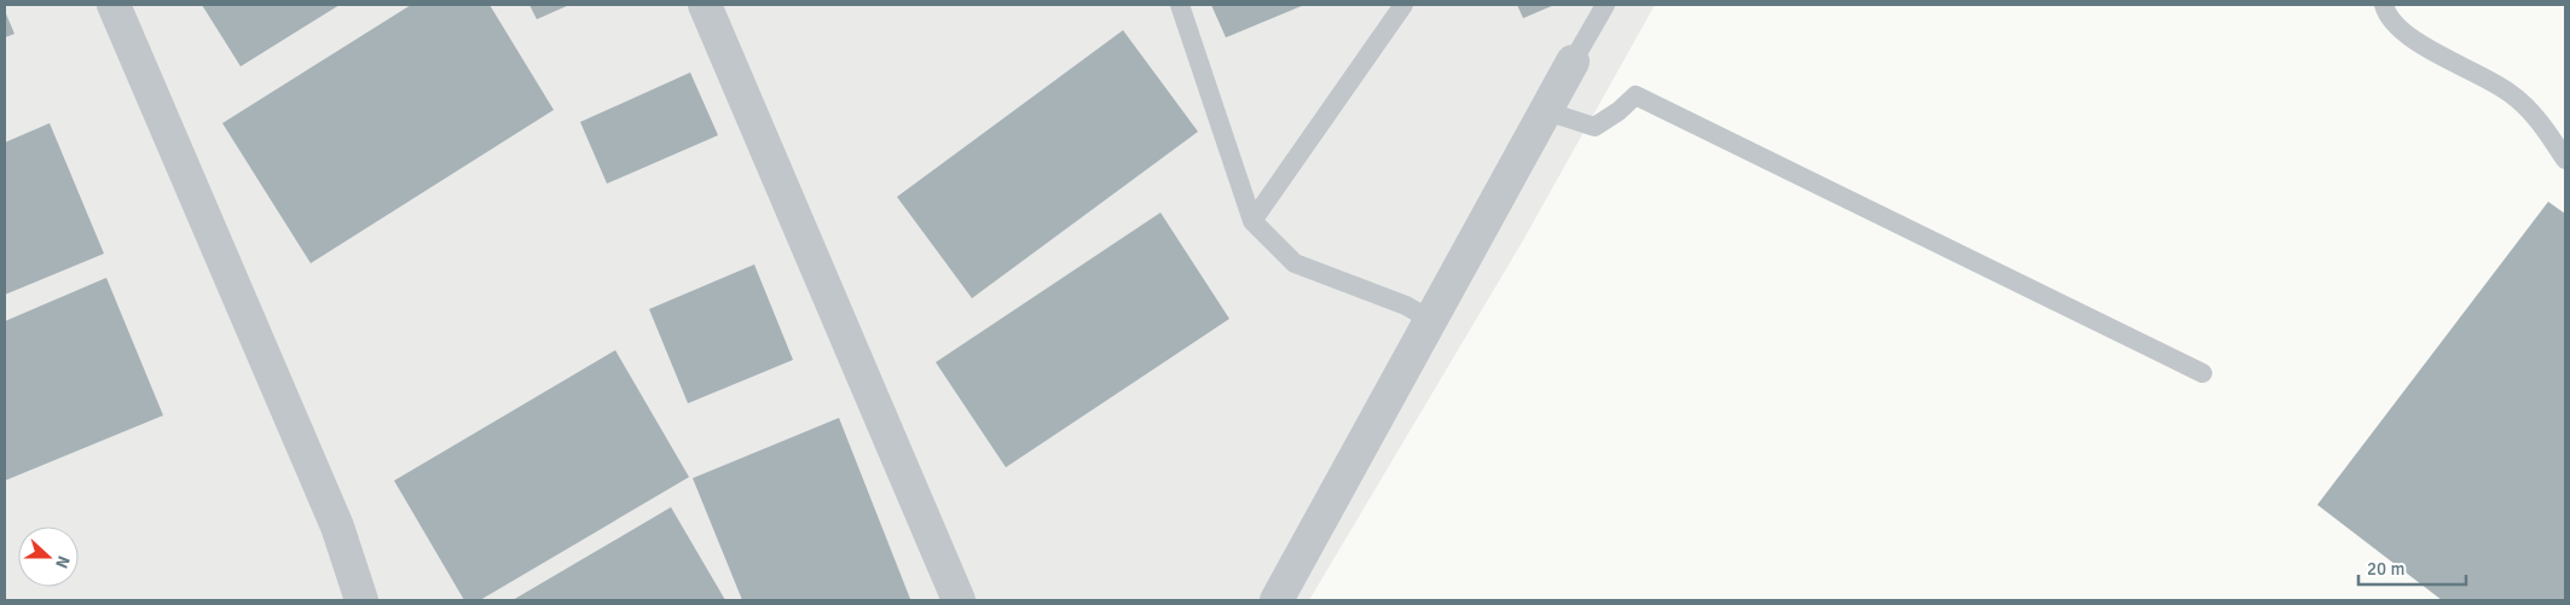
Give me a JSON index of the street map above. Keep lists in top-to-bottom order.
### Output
{
  "scale_bar": "20 m",
  "north": "right"
}
